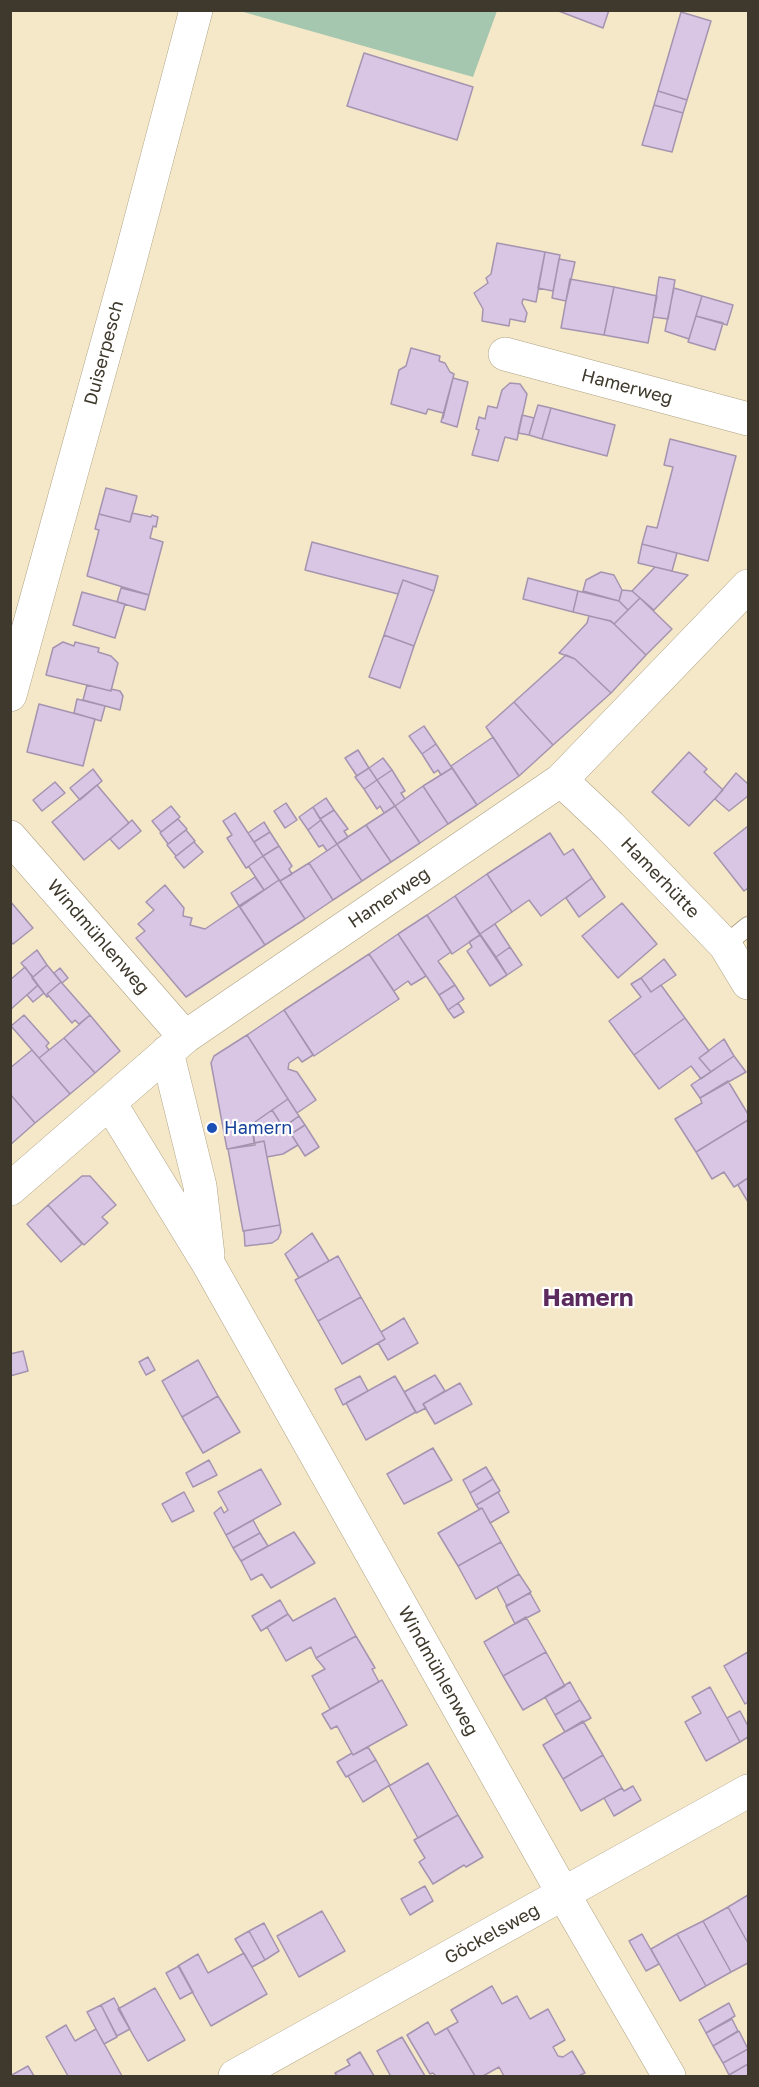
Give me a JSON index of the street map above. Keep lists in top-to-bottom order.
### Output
{
  "streets": {
    "street": [
      "Duiserpesch",
      "Hamerweg",
      "Hamerhütte",
      "Windmühlenweg",
      "Göckelsweg"
    ]
  },
  "crossings": [
    ["Hamerweg", "Hamerhütte"],
    ["Hamerweg", "Windmühlenweg"],
    ["Windmühlenweg", "Göckelsweg"]
  ],
  "districts": ["Hamern"],
  "places": ["Hamern"]
}
